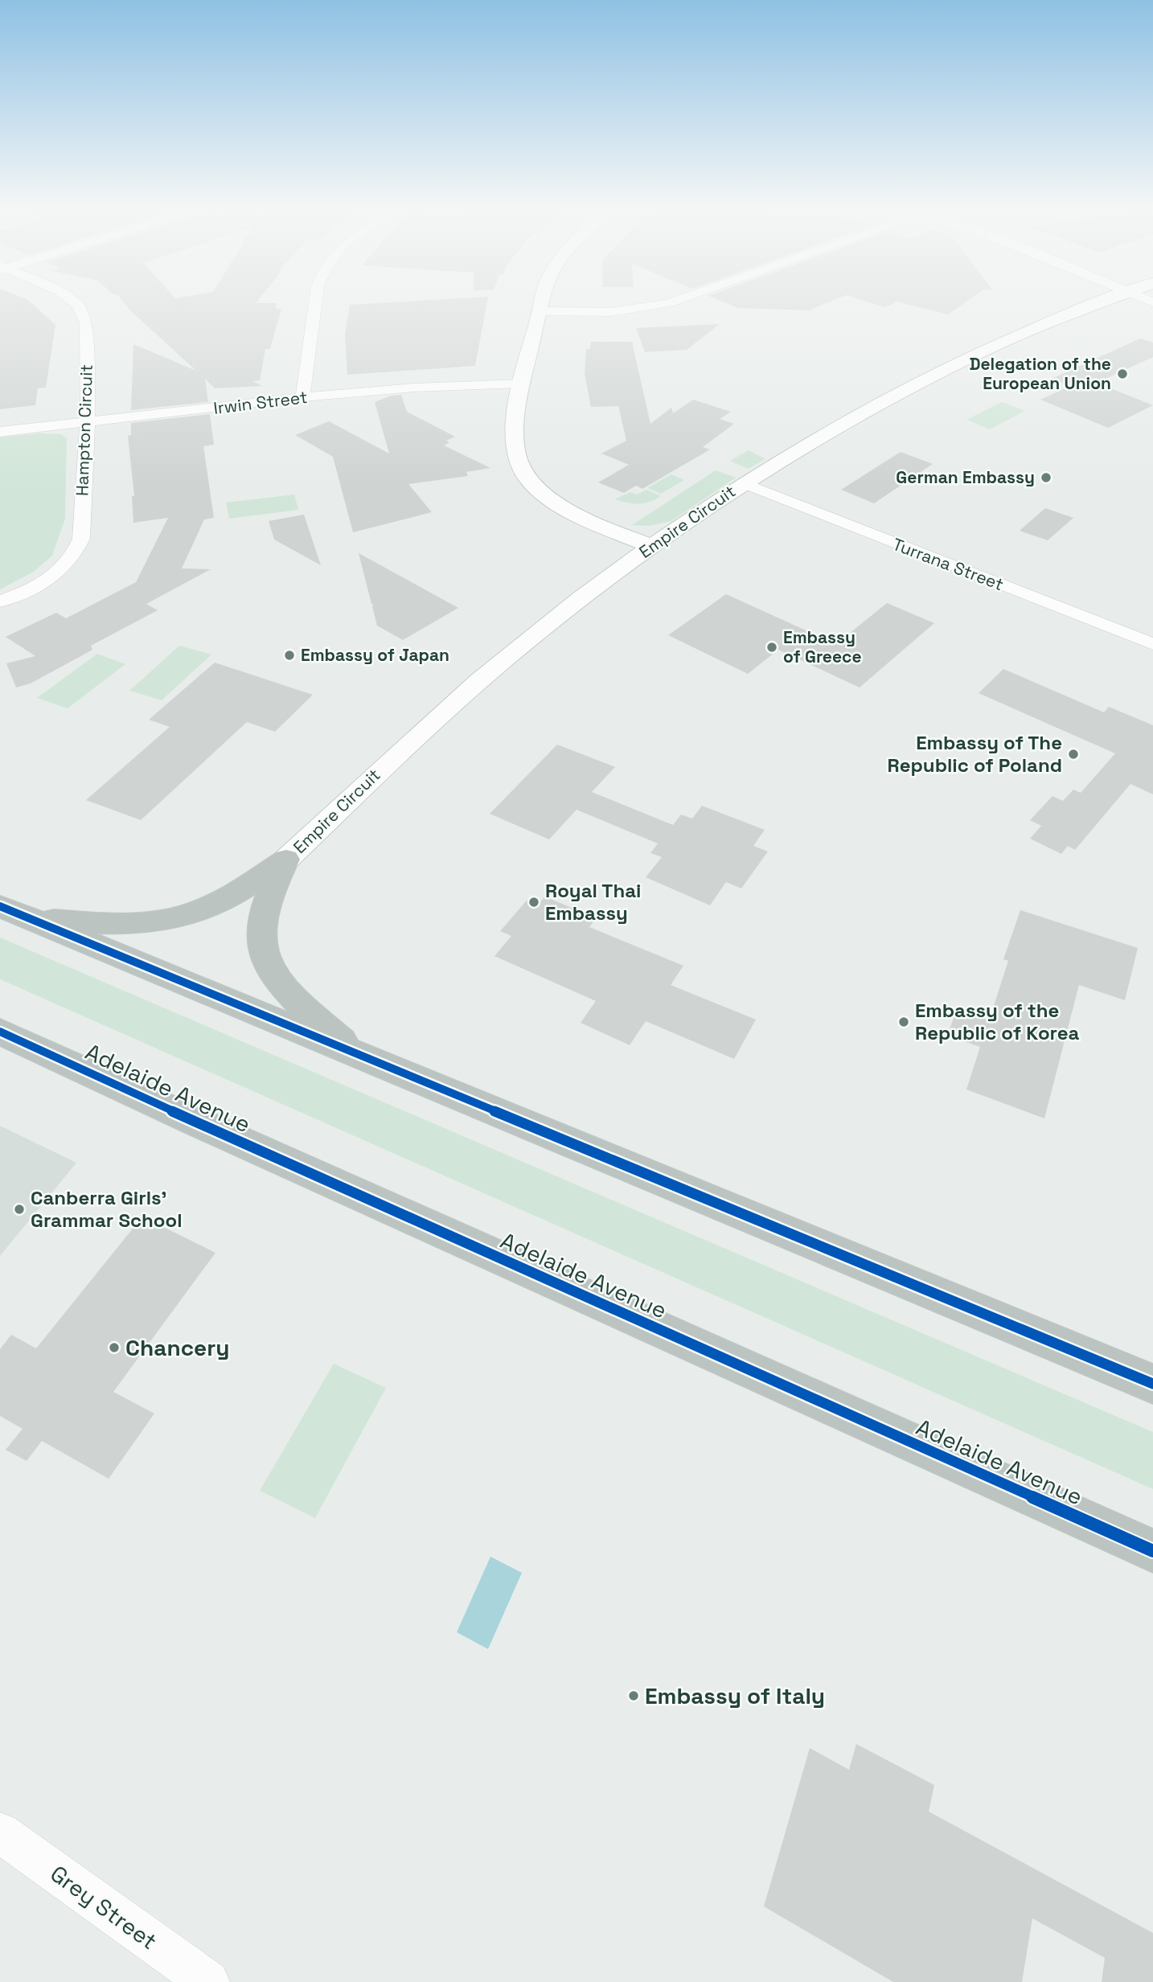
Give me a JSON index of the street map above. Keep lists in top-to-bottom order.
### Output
{
  "streets": {
    "highway": ["Adelaide Avenue"],
    "street": [
      "Irwin Street",
      "Hampton Circuit",
      "Empire Circuit",
      "Turrana Street",
      "Grey Street"
    ]
  },
  "crossings": [
    ["Irwin Street", "Hampton Circuit"],
    ["Empire Circuit", "Turrana Street"]
  ],
  "places": [
    "Delegation of the European Union",
    "German Embassy",
    "Embassy of Greece",
    "Embassy of Japan",
    "Embassy of The Republic of Poland",
    "Royal Thai Embassy",
    "Embassy of the Republic of Korea",
    "Canberra Girls' Grammar School",
    "Chancery",
    "Embassy of Italy"
  ]
}
